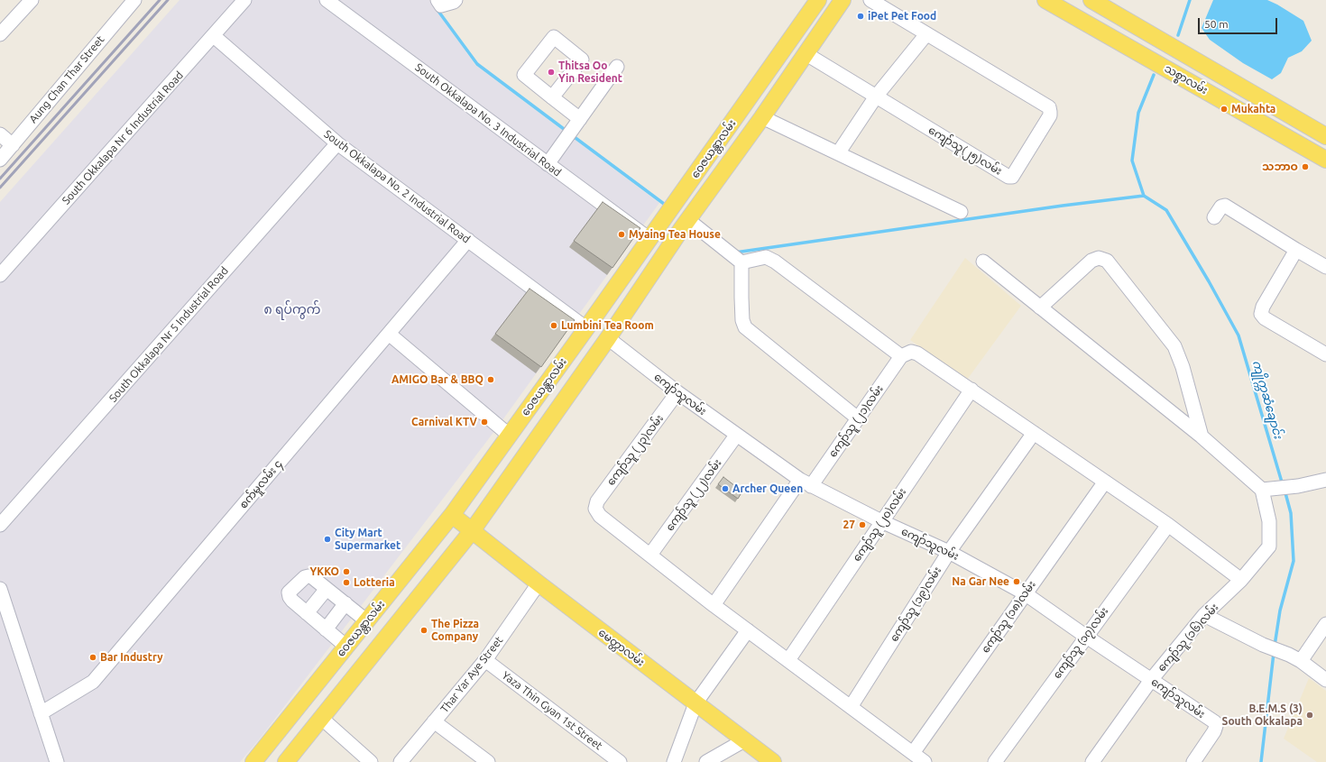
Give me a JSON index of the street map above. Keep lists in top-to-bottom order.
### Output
{
  "streets": {
    "main road": ["သစ္စာလမ်း", "ဝေဇယန္တာလမ်း", "မေတ္တာလမ်း"],
    "street": [
      "Aung Chan Thar Street",
      "South Okkalapa No. 3 Industrial Road",
      "South Okkalapa Nr 6 Industrial Road",
      "ကျော်သူ(၂၅)လမ်း",
      "South Okkalapa No. 2 Industrial Road",
      "South Okkalapa Nr 5 Industrial Road",
      "ကျော်သူလမ်း",
      "ကျော်သူ (၂၁)လမ်း",
      "ကျော်သူ (၂၃)လမ်း",
      "စက်မှုလမ်း ၄",
      "ကျော်သူ (၂၂)လမ်း",
      "ကျော်သူ (၂၀)လမ်း",
      "ကျော်သူ (၁၉)လမ်း",
      "ကျော်သူ (၁၈)လမ်း",
      "ကျော်သူ (၁၆)လမ်း",
      "ကျော်သူ (၁၇)လမ်း",
      "Thar Yar Aye Street",
      "Yaza Thin Gyan 1st Street"
    ]
  },
  "crossings": [
    ["South Okkalapa No. 3 Industrial Road", "ဝေဇယန္တာလမ်း"],
    ["South Okkalapa Nr 6 Industrial Road", "South Okkalapa No. 2 Industrial Road"],
    ["ဝေဇယန္တာလမ်း", "ကျော်သူ(၂၅)လမ်း"],
    ["ဝေဇယန္တာလမ်း", "South Okkalapa No. 2 Industrial Road"],
    ["ဝေဇယန္တာလမ်း", "ကျော်သူလမ်း"],
    ["ဝေဇယန္တာလမ်း", "မေတ္တာလမ်း"],
    ["South Okkalapa No. 2 Industrial Road", "South Okkalapa Nr 5 Industrial Road"],
    ["South Okkalapa No. 2 Industrial Road", "စက်မှုလမ်း ၄"],
    ["ကျော်သူလမ်း", "ကျော်သူ (၂၁)လမ်း"],
    ["ကျော်သူလမ်း", "ကျော်သူ (၂၃)လမ်း"],
    ["ကျော်သူလမ်း", "ကျော်သူ (၂၂)လမ်း"],
    ["ကျော်သူလမ်း", "ကျော်သူ (၂၀)လမ်း"],
    ["ကျော်သူလမ်း", "ကျော်သူ (၁၉)လမ်း"],
    ["ကျော်သူလမ်း", "ကျော်သူ (၁၈)လမ်း"],
    ["ကျော်သူလမ်း", "ကျော်သူ (၁၆)လမ်း"],
    ["ကျော်သူလမ်း", "ကျော်သူ (၁၇)လမ်း"],
    ["ကျော်သူ (၂၃)လမ်း", "ကျော်သူ (၂၂)လမ်း"],
    ["မေတ္တာလမ်း", "Thar Yar Aye Street"],
    ["Thar Yar Aye Street", "Yaza Thin Gyan 1st Street"]
  ],
  "districts": ["၈ ရပ်ကွက်"],
  "water": ["ကျိုက္ကဆံချောင်း"],
  "places": [
    "iPet Pet Food",
    "Thitsa Oo Yin Resident",
    "Mukahta",
    "သဘာဝ",
    "Myaing Tea House",
    "Lumbini Tea Room",
    "AMIGO Bar & BBQ",
    "Carnival KTV",
    "Archer Queen",
    "27",
    "City Mart Supermarket",
    "YKKO",
    "Na Gar Nee",
    "Lotteria",
    "The Pizza Company",
    "Bar Industry",
    "B.E.M.S (3) South Okkalapa"
  ],
  "scale_bar": "50 m"
}
